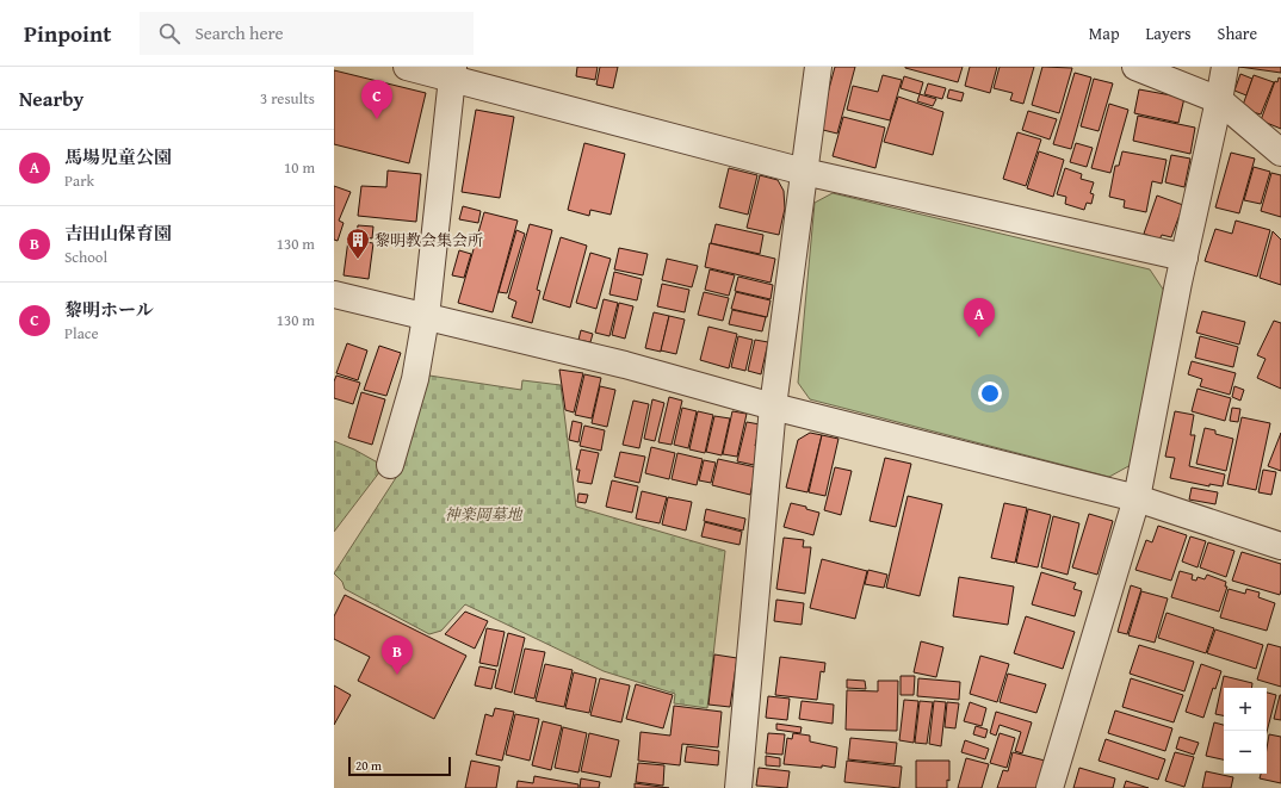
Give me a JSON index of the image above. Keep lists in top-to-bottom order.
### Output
{
  "parks": ["神楽岡墓地"],
  "places": {
    "building": ["黎明教会集会所"]
  },
  "scale_bar": "20 m",
  "page": {
    "header": "Pinpoint",
    "search": "Search here",
    "nav": ["Map", "Layers", "Share"],
    "heading": ["Nearby", "3 results"],
    "pins": ["C", "A", "B"],
    "list": [
      {
        "mark": "A",
        "name": "馬場児童公園",
        "note": "Park",
        "value": "10 m"
      },
      {
        "mark": "B",
        "name": "吉田山保育園",
        "note": "School",
        "value": "130 m"
      },
      {
        "mark": "C",
        "name": "黎明ホール",
        "note": "Place",
        "value": "130 m"
      }
    ],
    "map_buttons": ["+", "−"],
    "scale": "20 m"
  }
}
